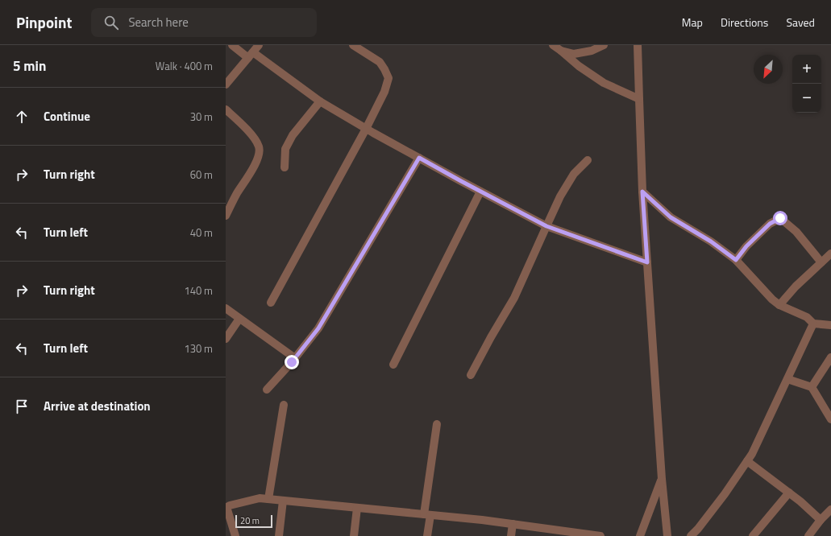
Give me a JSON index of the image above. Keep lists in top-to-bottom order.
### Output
{
  "scale_bar": "20 m",
  "north": "bottom left",
  "page": {
    "header": "Pinpoint",
    "search": "Search here",
    "nav": ["Map", "Directions", "Saved"],
    "heading": ["5 min", "Walk · 400 m"],
    "map_buttons": ["+", "−"],
    "list": [
      ["Continue", "30 m"],
      ["Turn right", "60 m"],
      ["Turn left", "40 m"],
      ["Turn right", "140 m"],
      ["Turn left", "130 m"],
      "Arrive at destination"
    ],
    "scale": "20 m"
  }
}
